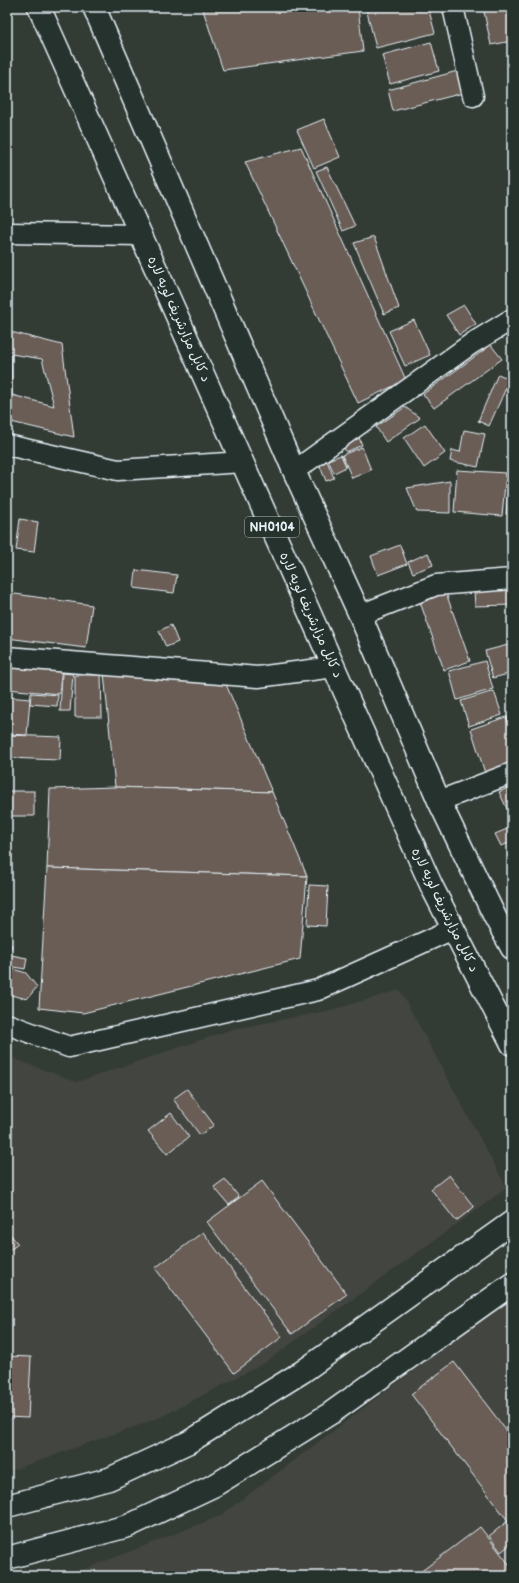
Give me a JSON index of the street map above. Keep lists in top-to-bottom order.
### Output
{
  "streets": {
    "main road": ["د کابل مزارشریف لویه لاره", "NH0104"]
  }
}
